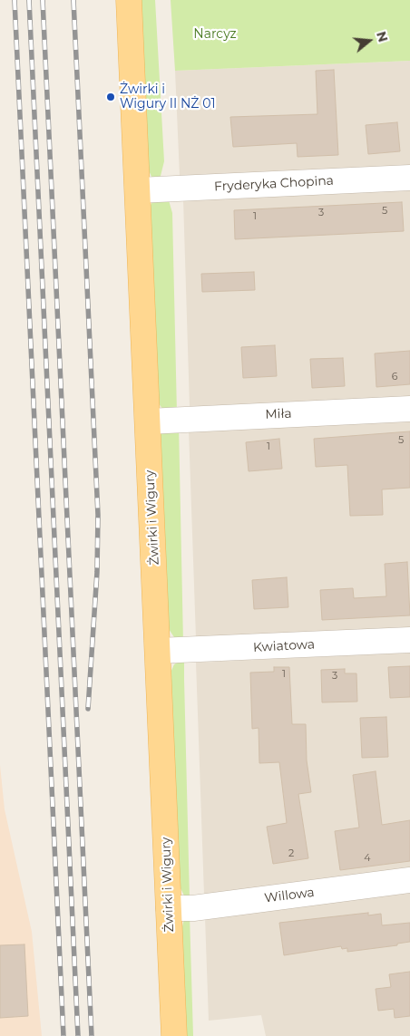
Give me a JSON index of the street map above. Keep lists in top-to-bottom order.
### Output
{
  "streets": {
    "main road": ["Żwirki i Wigury"],
    "street": [
      "Fryderyka Chopina",
      "Miła",
      "Kwiatowa",
      "Willowa"
    ]
  },
  "crossings": [
    ["Fryderyka Chopina", "Żwirki i Wigury"],
    ["Miła", "Żwirki i Wigury"],
    ["Żwirki i Wigury", "Kwiatowa"],
    ["Żwirki i Wigury", "Willowa"]
  ],
  "parks": ["Narcyz"],
  "places": ["Żwirki i Wigury II NŻ 01"],
  "house_numbers": [
    "5",
    "3",
    "1",
    "6",
    "5",
    "1",
    "1",
    "3",
    "2",
    "4"
  ],
  "north": "right"
}
